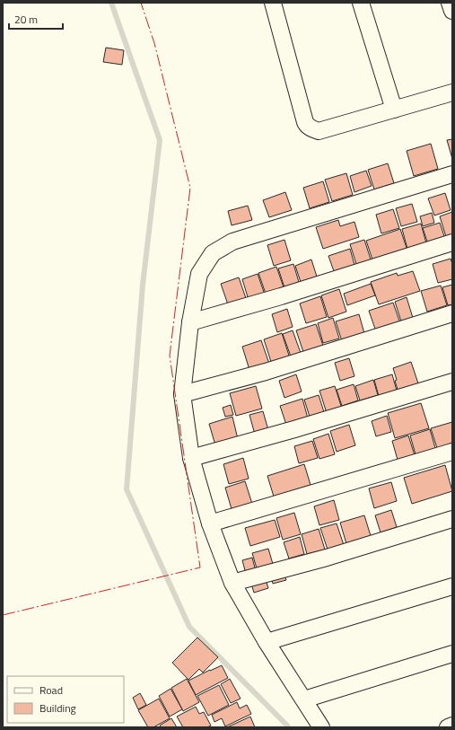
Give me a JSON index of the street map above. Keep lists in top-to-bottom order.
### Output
{
  "legend": ["Road", "Building"],
  "scale_bar": "20 m"
}
